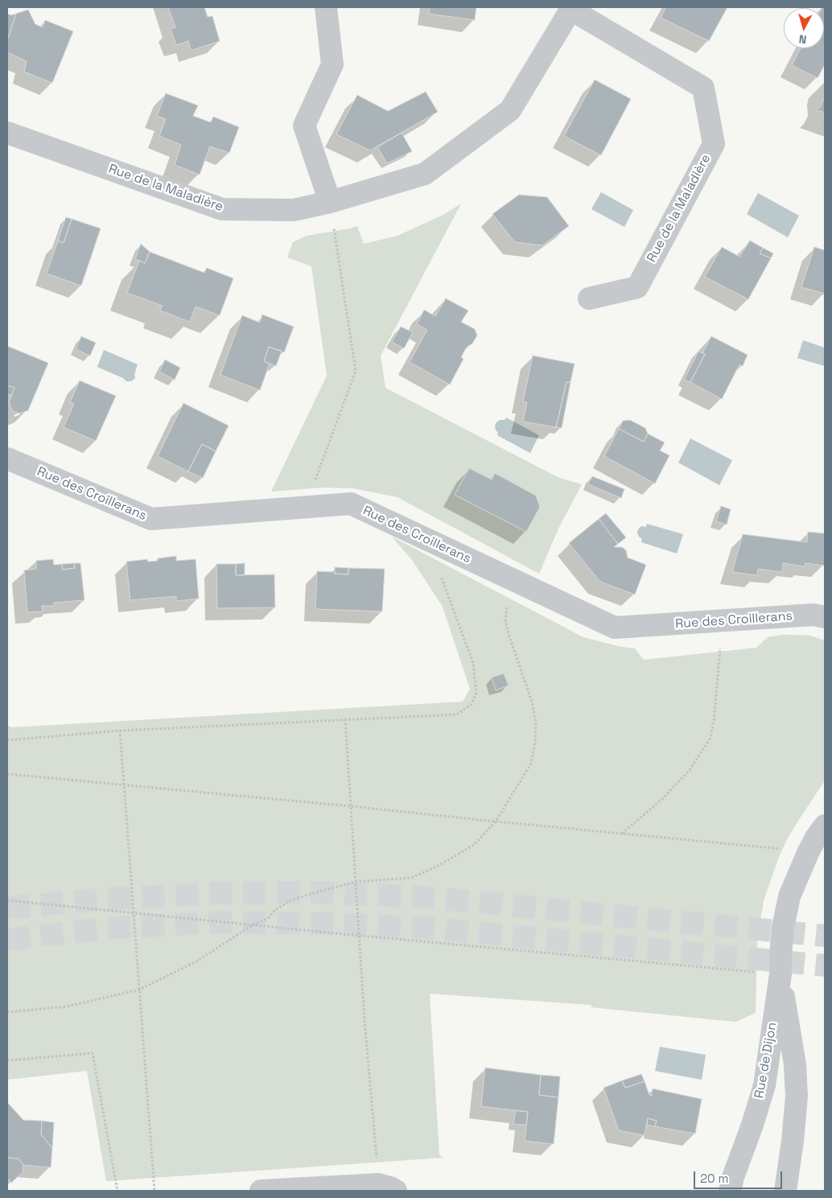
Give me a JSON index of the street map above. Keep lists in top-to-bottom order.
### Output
{
  "streets": {
    "street": ["Rue de la Maladière", "Rue des Croillerans", "Rue de Dijon"]
  },
  "scale_bar": "20 m",
  "north": "bottom"
}
